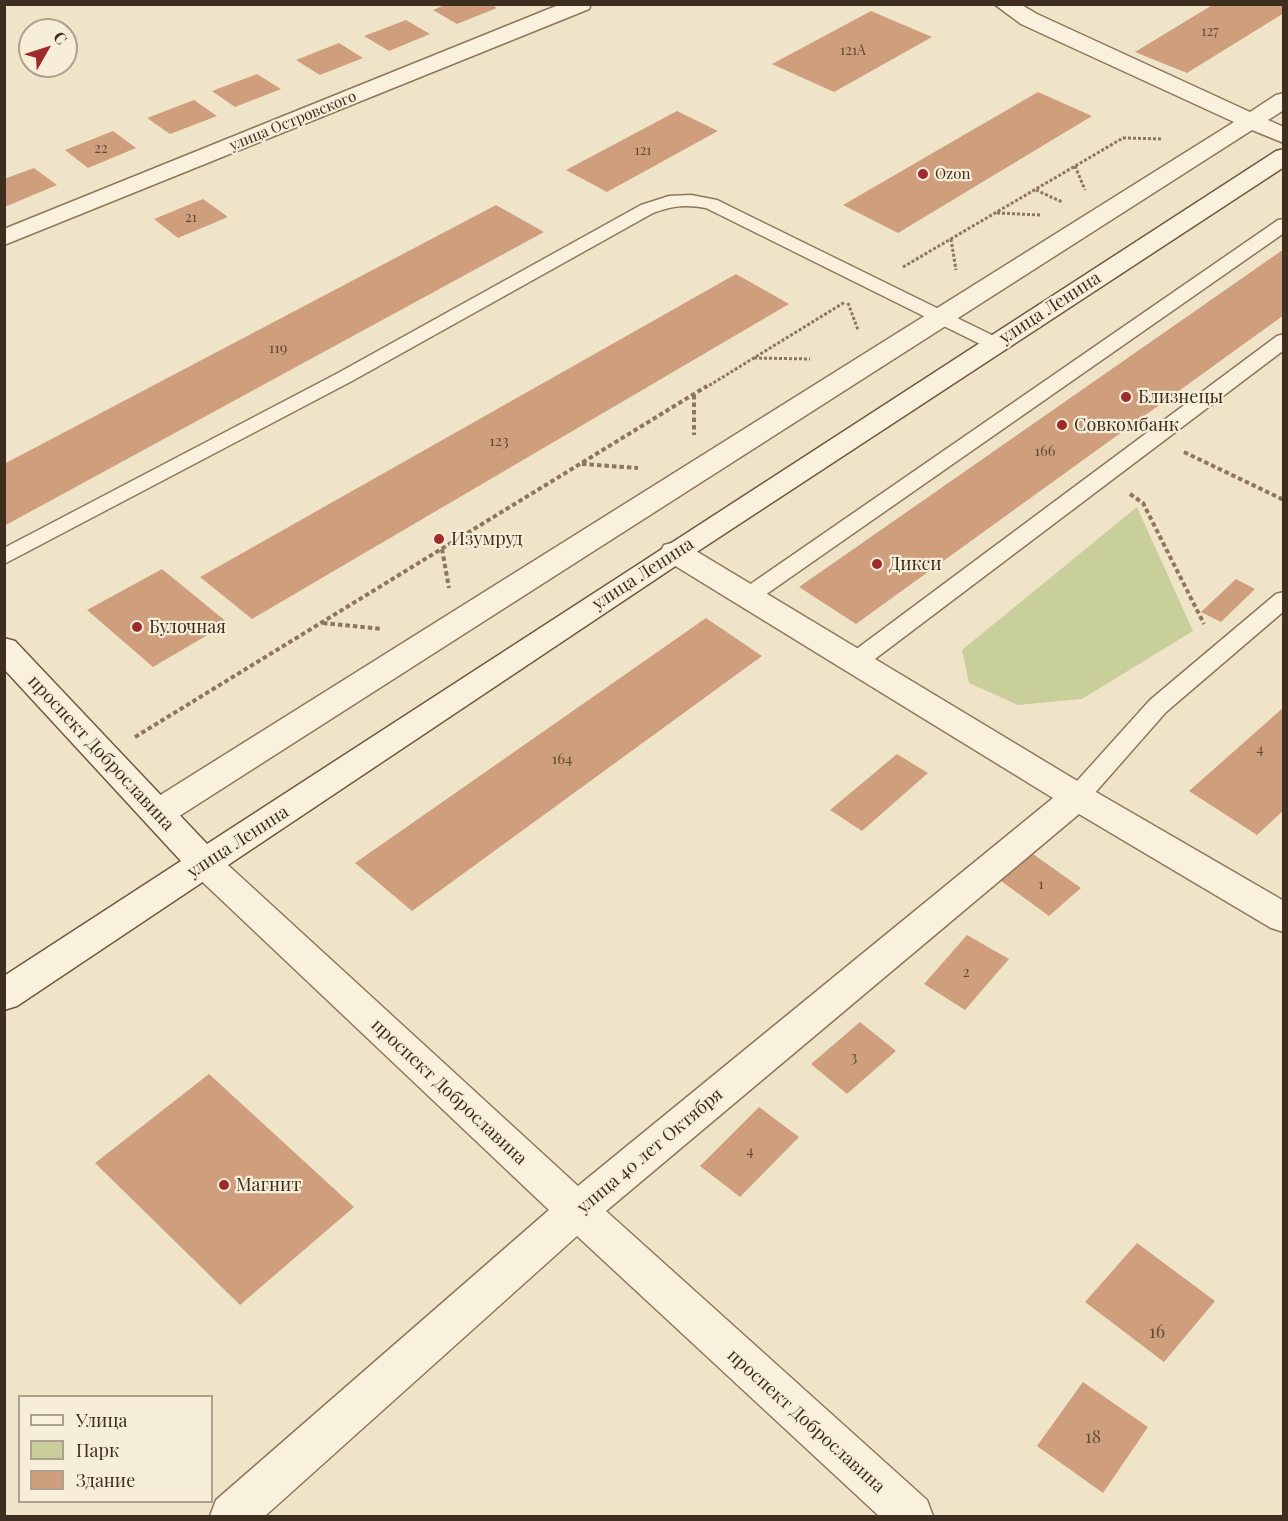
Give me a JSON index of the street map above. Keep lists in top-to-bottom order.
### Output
{
  "streets": {
    "street": [
      "улица Островского",
      "улица Ленина",
      "проспект Доброславина",
      "улица 40 лет Октября"
    ]
  },
  "crossings": [
    ["улица Ленина", "проспект Доброславина"],
    ["проспект Доброславина", "улица 40 лет Октября"]
  ],
  "places": [
    "Ozon",
    "Близнецы",
    "Совкомбанк",
    "Изумруд",
    "Дикси",
    "Булочная",
    "Магнит"
  ],
  "house_numbers": [
    "127",
    "121А",
    "22",
    "121",
    "21",
    "119",
    "123",
    "166",
    "4",
    "164",
    "1",
    "2",
    "3",
    "4",
    "16",
    "18"
  ],
  "legend": ["Улица", "Парк", "Здание"],
  "north": "top right"
}
